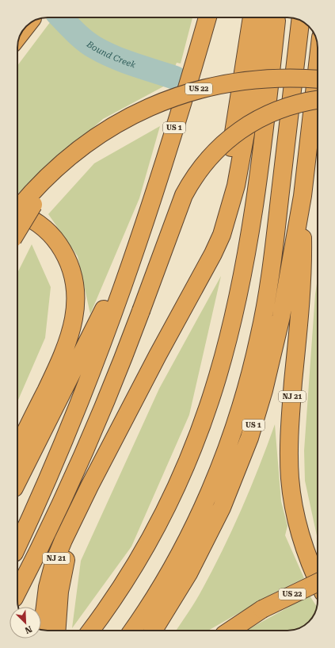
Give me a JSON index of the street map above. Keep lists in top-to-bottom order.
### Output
{
  "streets": {
    "highway": ["US 22", "US 1", "NJ 21"]
  },
  "crossings": [
    ["US 1", "NJ 21"]
  ],
  "water": ["Bound Creek"],
  "north": "bottom right"
}
